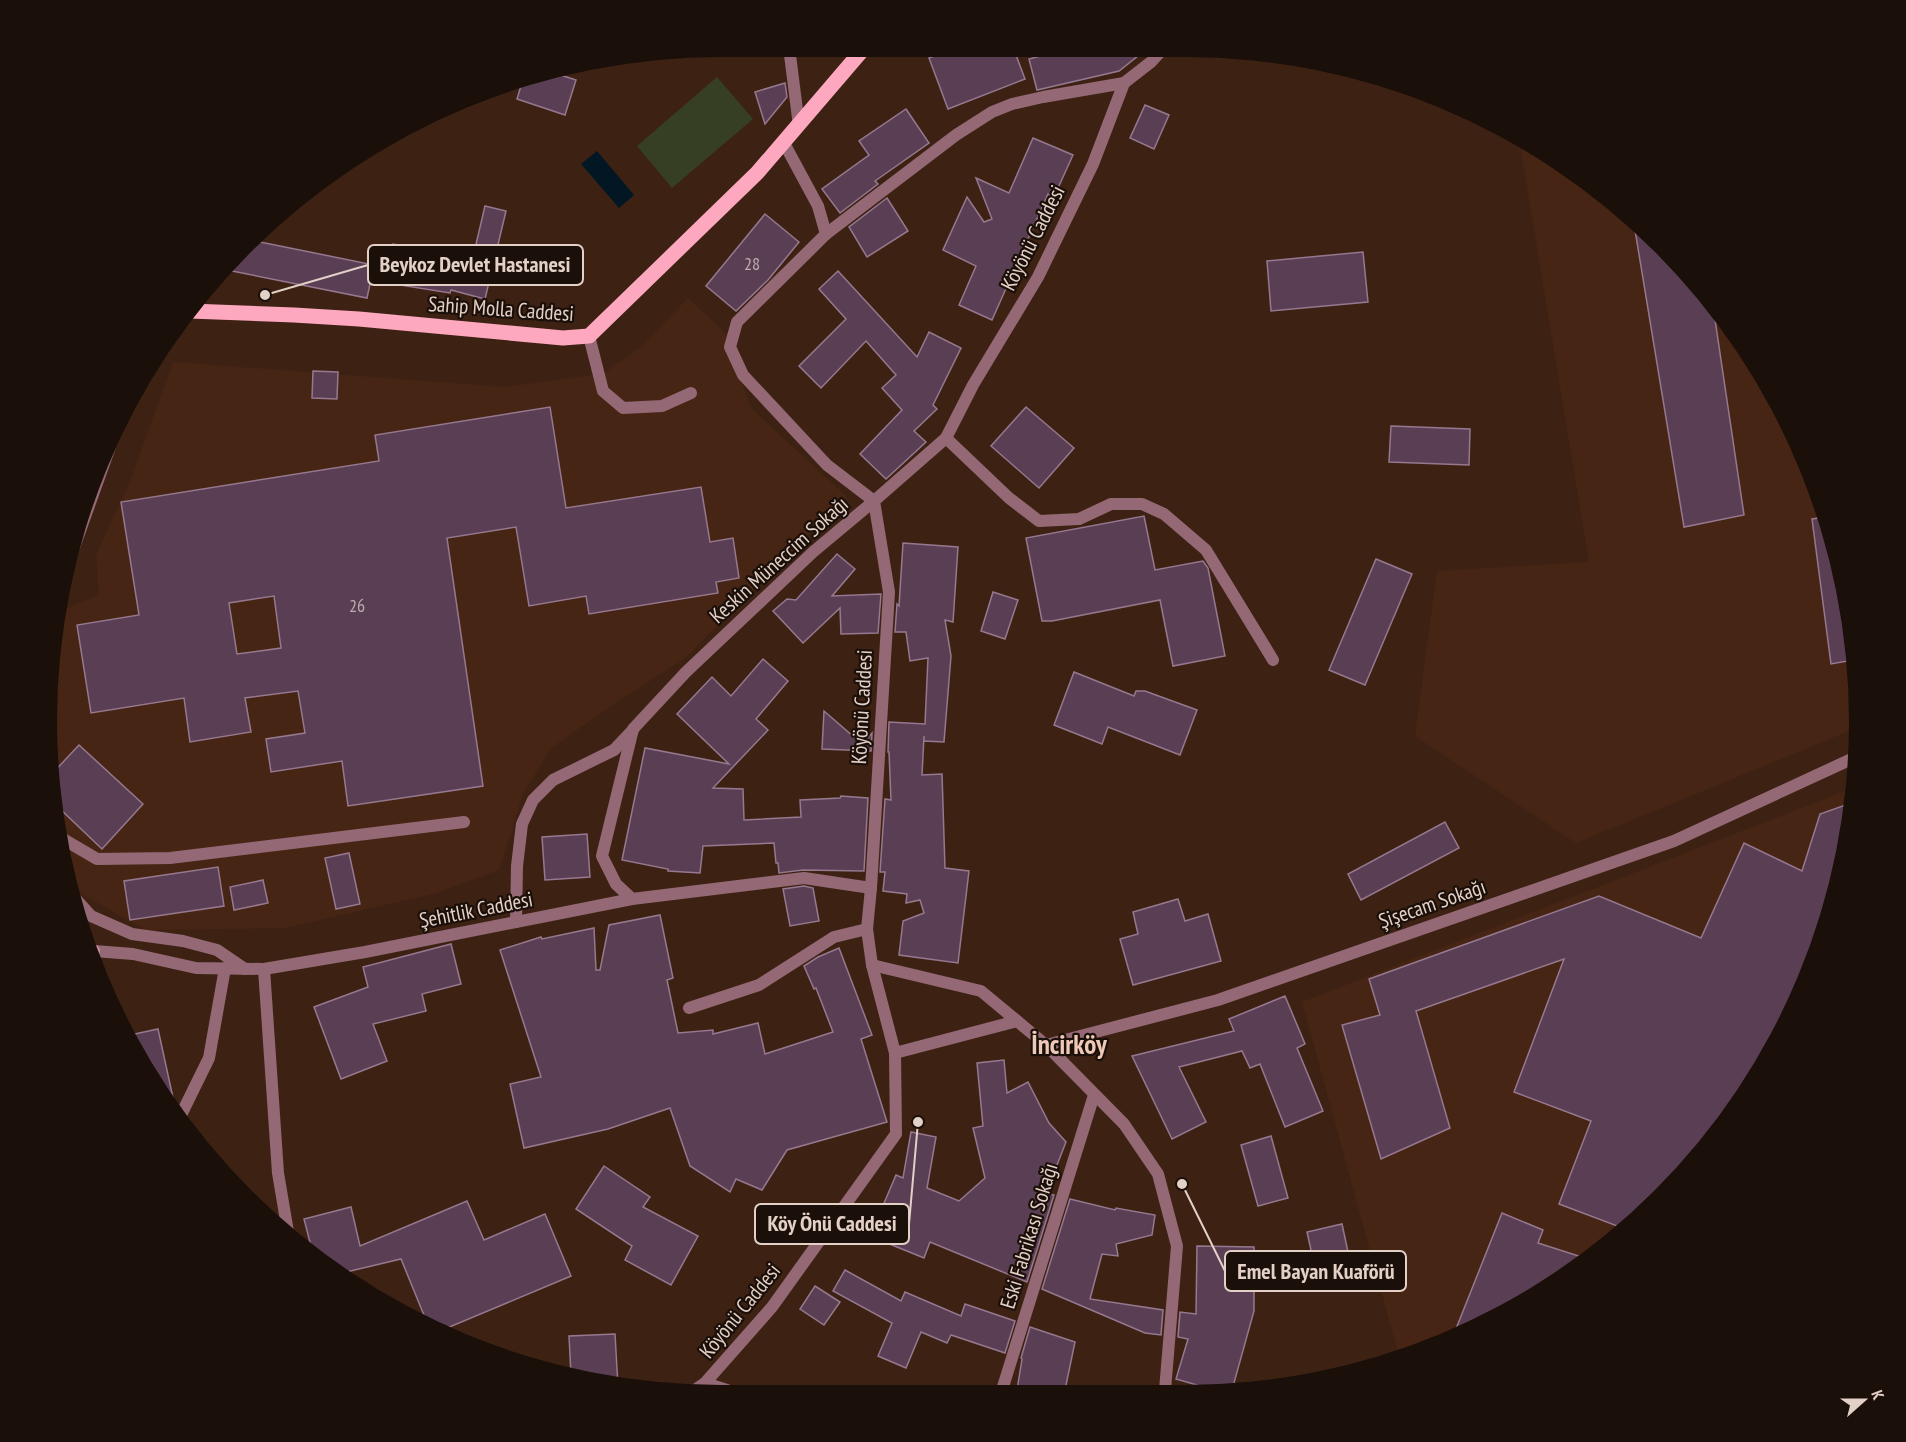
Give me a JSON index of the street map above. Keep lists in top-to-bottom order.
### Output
{
  "streets": {
    "main road": ["Sahip Molla Caddesi"],
    "street": [
      "Köyönü Caddesi",
      "Keskin Müneccim Sokağı",
      "Şişecam Sokağı",
      "Şehitlik Caddesi",
      "Eski Fabrikası Sokağı"
    ]
  },
  "crossings": [
    ["Köyönü Caddesi", "Keskin Müneccim Sokağı"],
    ["Köyönü Caddesi", "Şehitlik Caddesi"],
    ["Keskin Müneccim Sokağı", "Şehitlik Caddesi"]
  ],
  "districts": ["İncirköy"],
  "places": ["Beykoz Devlet Hastanesi", "Köy Önü Caddesi", "Emel Bayan Kuaförü"],
  "house_numbers": ["28", "26"],
  "north": "right"
}
